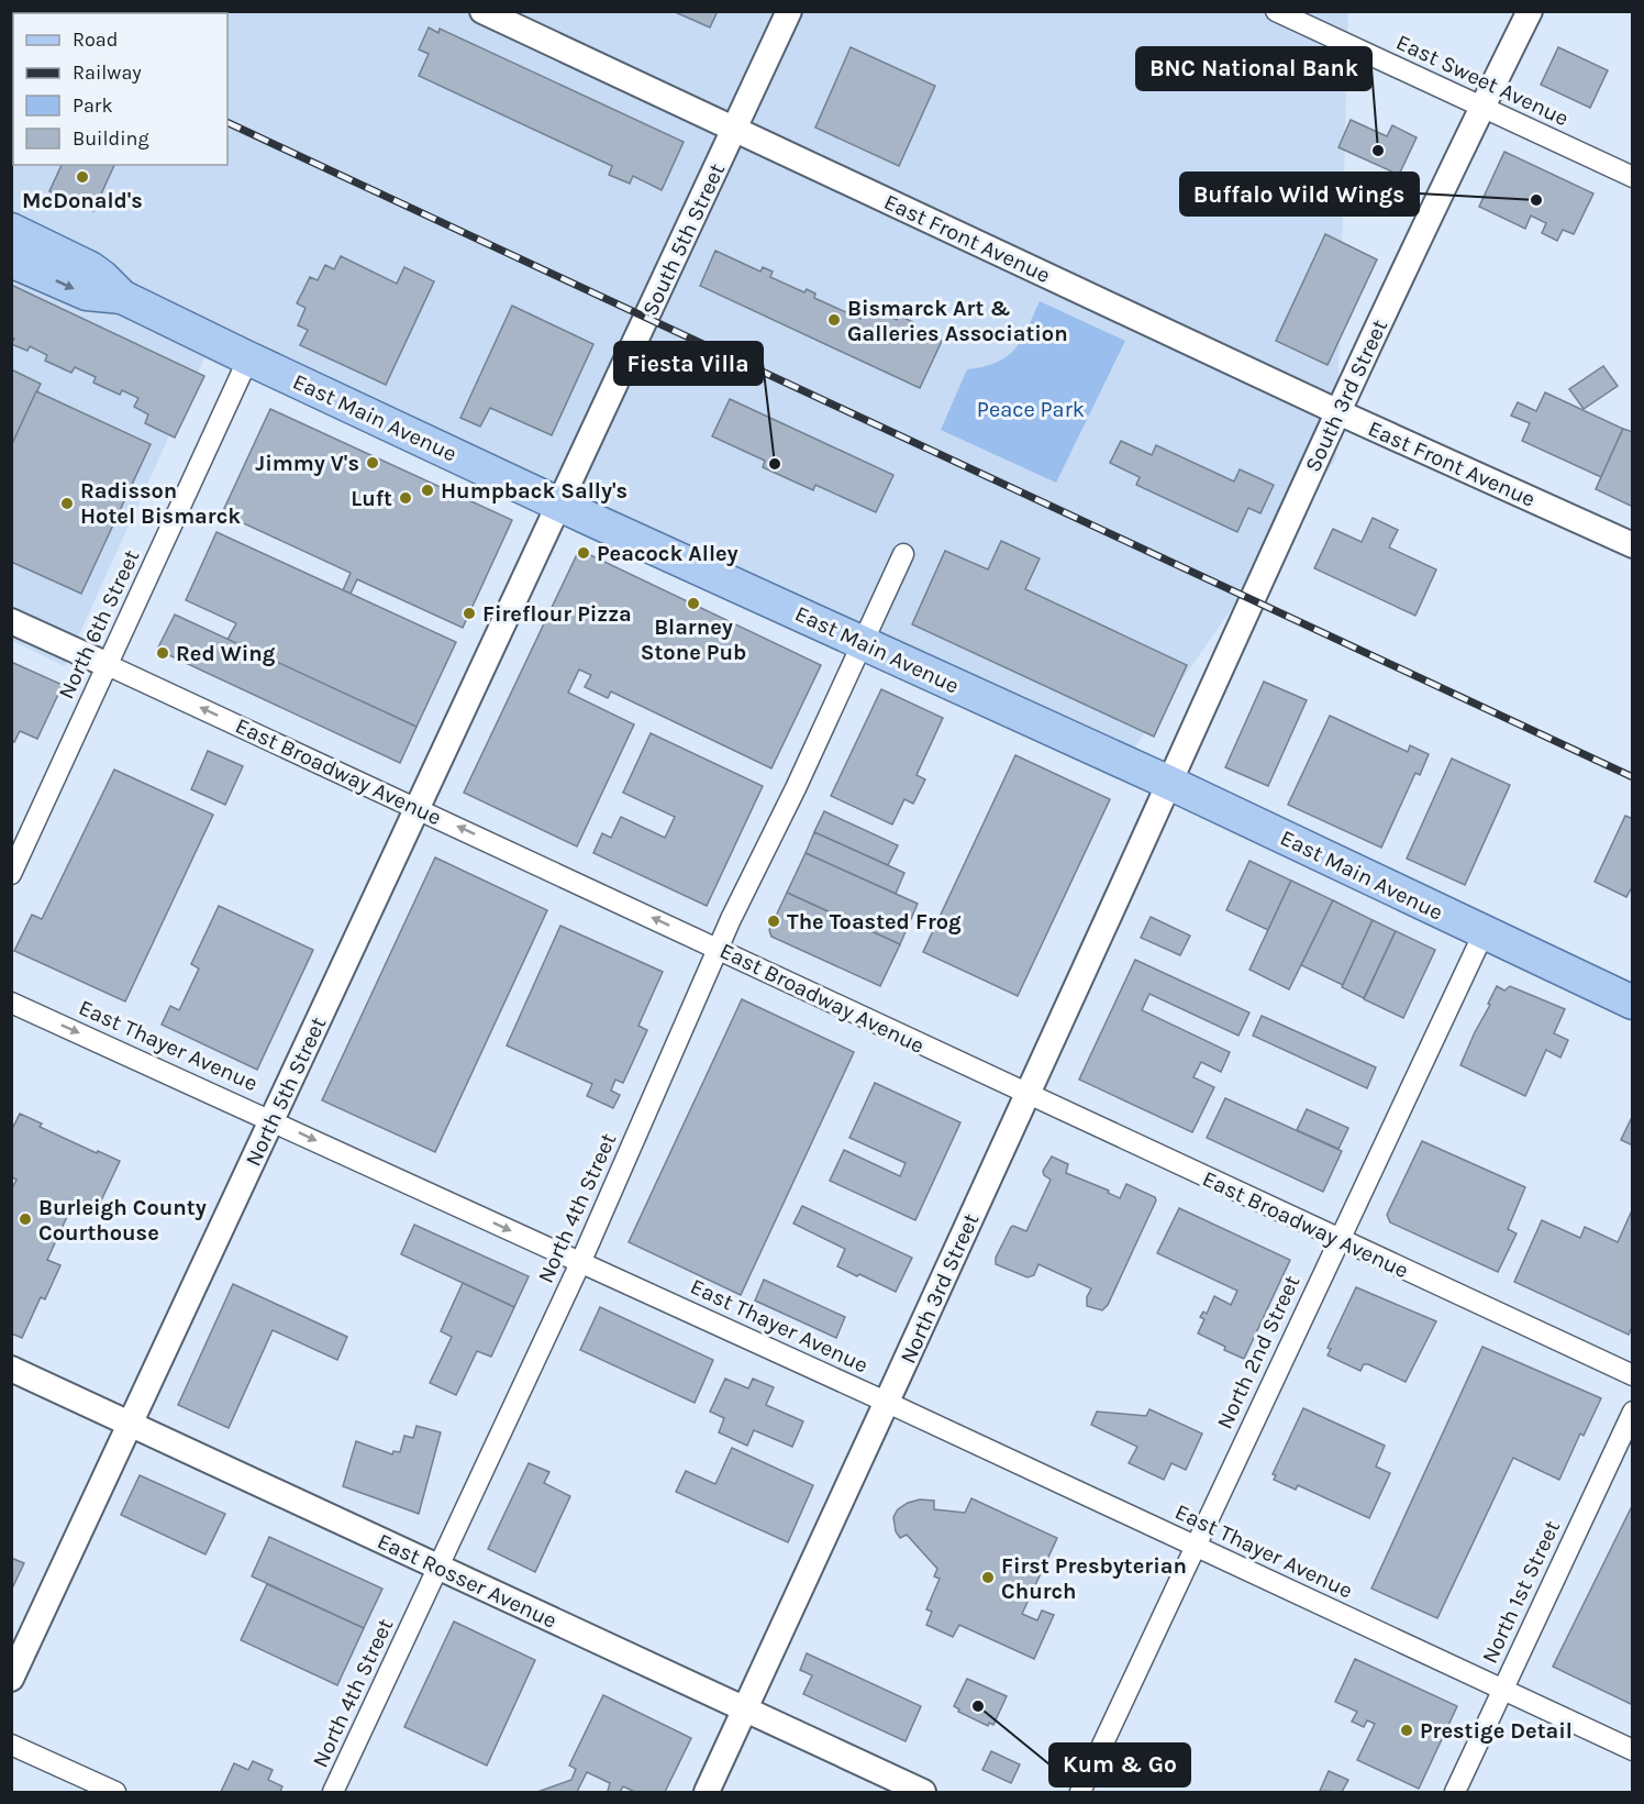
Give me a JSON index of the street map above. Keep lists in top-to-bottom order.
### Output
{
  "streets": {
    "main road": ["East Main Avenue"],
    "street": [
      "East Sweet Avenue",
      "East Front Avenue",
      "South 5th Street",
      "South 3rd Street",
      "North 6th Street",
      "East Broadway Avenue",
      "East Thayer Avenue",
      "North 5th Street",
      "North 4th Street",
      "North 3rd Street",
      "North 2nd Street",
      "East Rosser Avenue",
      "North 1st Street"
    ]
  },
  "crossings": [
    ["East Sweet Avenue", "South 3rd Street"],
    ["East Front Avenue", "South 5th Street"],
    ["East Front Avenue", "South 3rd Street"],
    ["South 5th Street", "East Main Avenue"],
    ["South 5th Street", "North 5th Street"],
    ["South 3rd Street", "East Main Avenue"],
    ["South 3rd Street", "North 3rd Street"],
    ["East Main Avenue", "North 6th Street"],
    ["East Main Avenue", "North 5th Street"],
    ["East Main Avenue", "North 4th Street"],
    ["East Main Avenue", "North 3rd Street"],
    ["East Main Avenue", "North 2nd Street"],
    ["North 6th Street", "East Broadway Avenue"],
    ["East Broadway Avenue", "North 5th Street"],
    ["East Broadway Avenue", "North 4th Street"],
    ["East Broadway Avenue", "North 3rd Street"],
    ["East Broadway Avenue", "North 2nd Street"],
    ["East Thayer Avenue", "North 5th Street"],
    ["East Thayer Avenue", "North 4th Street"],
    ["East Thayer Avenue", "North 3rd Street"],
    ["East Thayer Avenue", "North 2nd Street"],
    ["East Thayer Avenue", "North 1st Street"],
    ["North 5th Street", "East Rosser Avenue"],
    ["North 4th Street", "East Rosser Avenue"],
    ["North 3rd Street", "East Rosser Avenue"]
  ],
  "one_way": ["East Broadway Avenue", "East Thayer Avenue"],
  "parks": ["Peace Park"],
  "places": [
    "BNC National Bank",
    "McDonald's",
    "Buffalo Wild Wings",
    "Bismarck Art & Galleries Association",
    "Jimmy V's",
    "Fiesta Villa",
    "Humpback Sally's",
    "Luft",
    "Radisson Hotel Bismarck",
    "Peacock Alley",
    "Blarney Stone Pub",
    "Fireflour Pizza",
    "Red Wing",
    "The Toasted Frog",
    "Burleigh County Courthouse",
    "First Presbyterian Church",
    "Kum & Go",
    "Prestige Detail"
  ],
  "legend": [
    "Road",
    "Railway",
    "Park",
    "Building"
  ]
}
